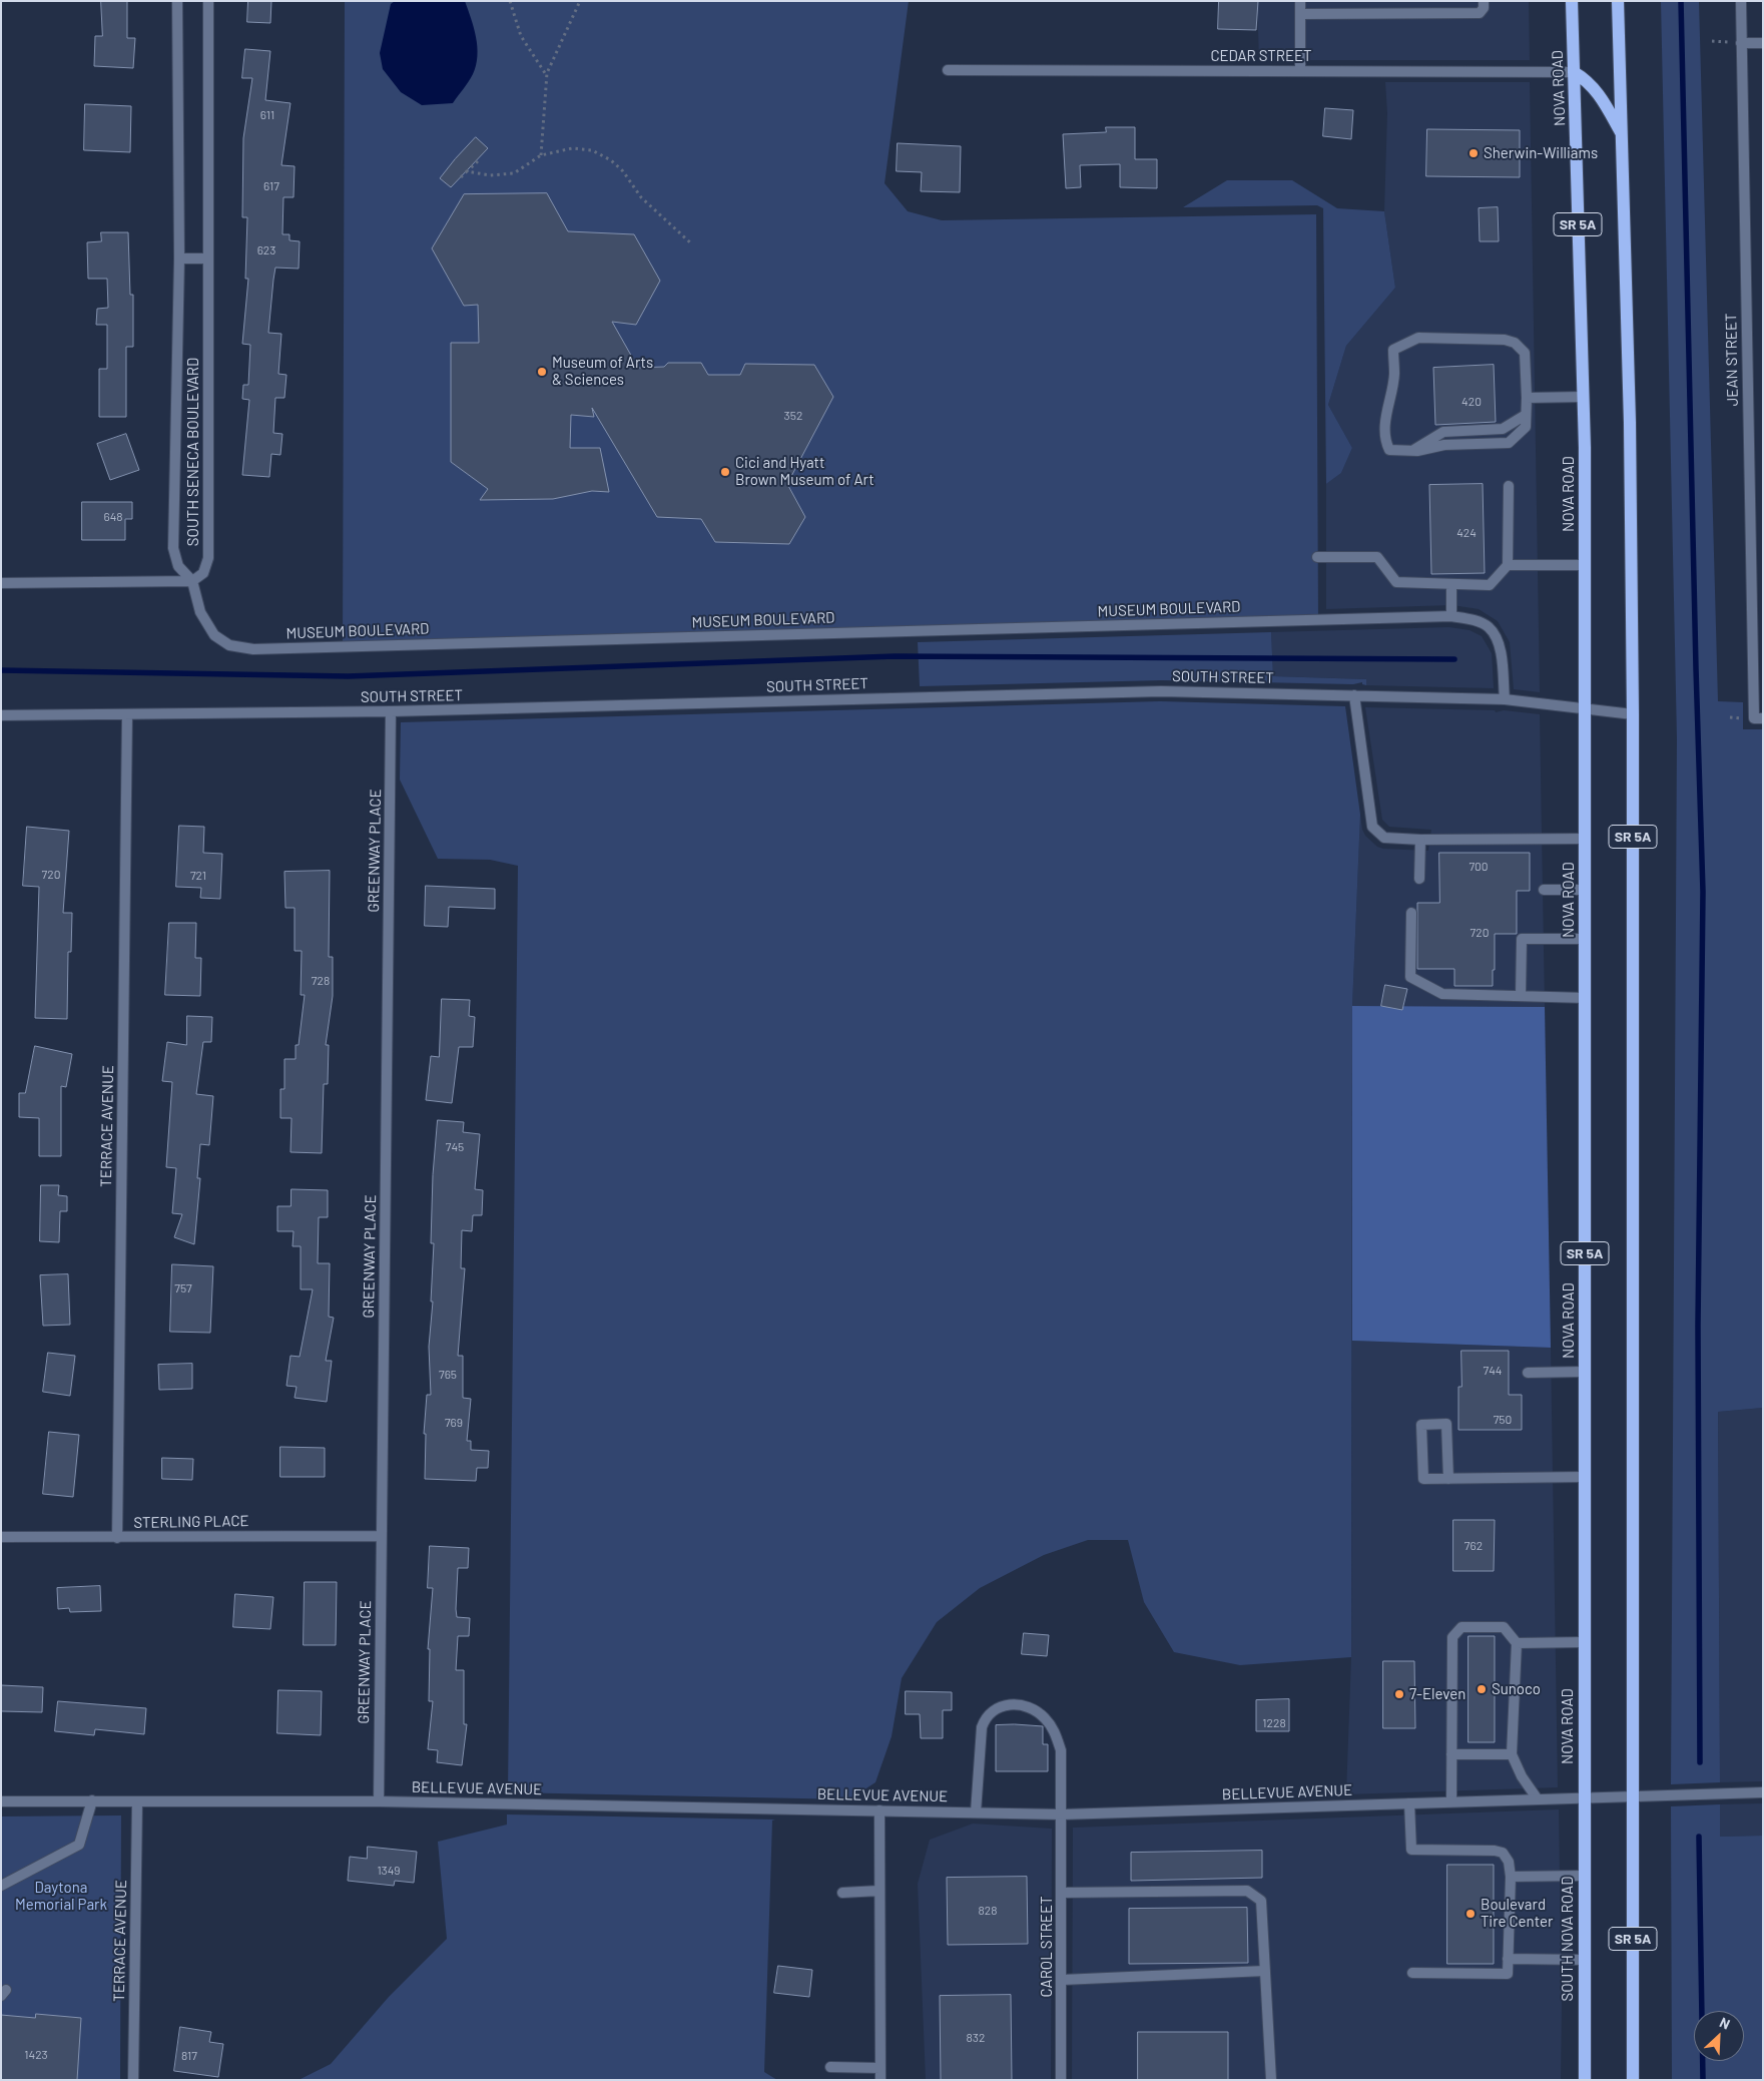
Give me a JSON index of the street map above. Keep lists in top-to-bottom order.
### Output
{
  "streets": {
    "main road": ["NOVA ROAD", "SR 5A", "SOUTH NOVA ROAD"],
    "street": [
      "CEDAR STREET",
      "JEAN STREET",
      "SOUTH SENECA BOULEVARD",
      "MUSEUM BOULEVARD",
      "SOUTH STREET",
      "GREENWAY PLACE",
      "TERRACE AVENUE",
      "STERLING PLACE",
      "BELLEVUE AVENUE",
      "CAROL STREET"
    ]
  },
  "crossings": [
    ["CEDAR STREET", "NOVA ROAD"],
    ["NOVA ROAD", "SOUTH STREET"],
    ["NOVA ROAD", "BELLEVUE AVENUE"],
    ["NOVA ROAD", "SOUTH NOVA ROAD"],
    ["SR 5A", "SOUTH STREET"],
    ["SR 5A", "BELLEVUE AVENUE"],
    ["SOUTH SENECA BOULEVARD", "MUSEUM BOULEVARD"],
    ["MUSEUM BOULEVARD", "SOUTH STREET"],
    ["SOUTH STREET", "GREENWAY PLACE"],
    ["SOUTH STREET", "TERRACE AVENUE"],
    ["GREENWAY PLACE", "STERLING PLACE"],
    ["GREENWAY PLACE", "BELLEVUE AVENUE"],
    ["TERRACE AVENUE", "STERLING PLACE"],
    ["TERRACE AVENUE", "BELLEVUE AVENUE"],
    ["BELLEVUE AVENUE", "SOUTH NOVA ROAD"],
    ["BELLEVUE AVENUE", "CAROL STREET"]
  ],
  "parks": ["Daytona Memorial Park"],
  "places": [
    "Sherwin-Williams",
    "Museum of Arts & Sciences",
    "Cici and Hyatt Brown Museum of Art",
    "Sunoco",
    "7-Eleven",
    "Boulevard Tire Center"
  ],
  "house_numbers": [
    "611",
    "617",
    "623",
    "420",
    "352",
    "648",
    "424",
    "700",
    "720",
    "721",
    "720",
    "728",
    "745",
    "757",
    "744",
    "765",
    "750",
    "769",
    "762",
    "1228",
    "1349",
    "828",
    "832",
    "1423",
    "817"
  ],
  "north": "top right"
}
